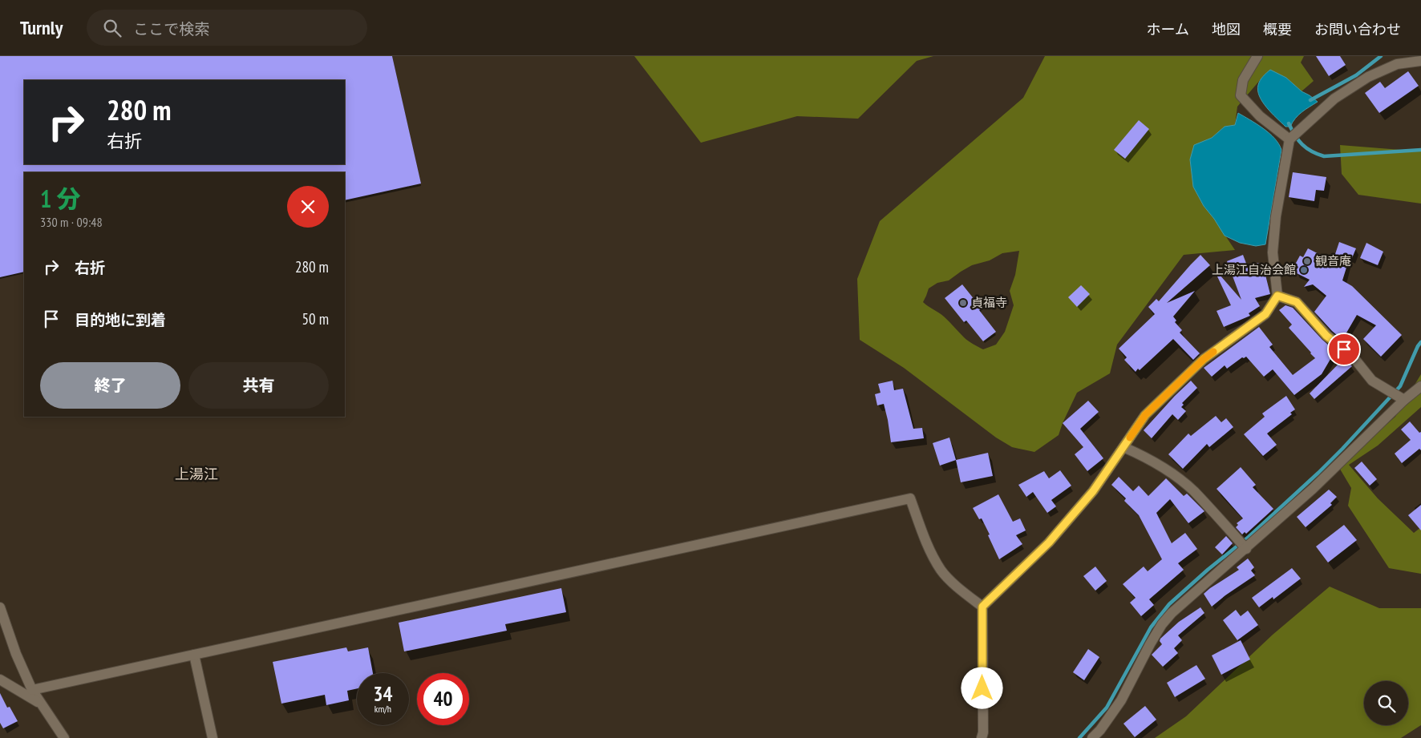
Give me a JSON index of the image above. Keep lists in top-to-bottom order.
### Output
{
  "districts": ["上湯江"],
  "places": ["観音庵", "上湯江自治会館", "貞福寺"],
  "page": {
    "header": "Turnly",
    "search": "ここで検索",
    "nav": [
      "ホーム",
      "地図",
      "概要",
      "お問い合わせ"
    ],
    "turn": ["280 m", "右折"],
    "heading": ["1 分", "330 m · 09:48"],
    "list": [
      {
        "name": "右折",
        "value": "280 m"
      },
      {
        "name": "目的地に到着",
        "value": "50 m"
      }
    ],
    "buttons": ["終了", "共有"],
    "speed": "34 km/h",
    "limit": "40"
  }
}
